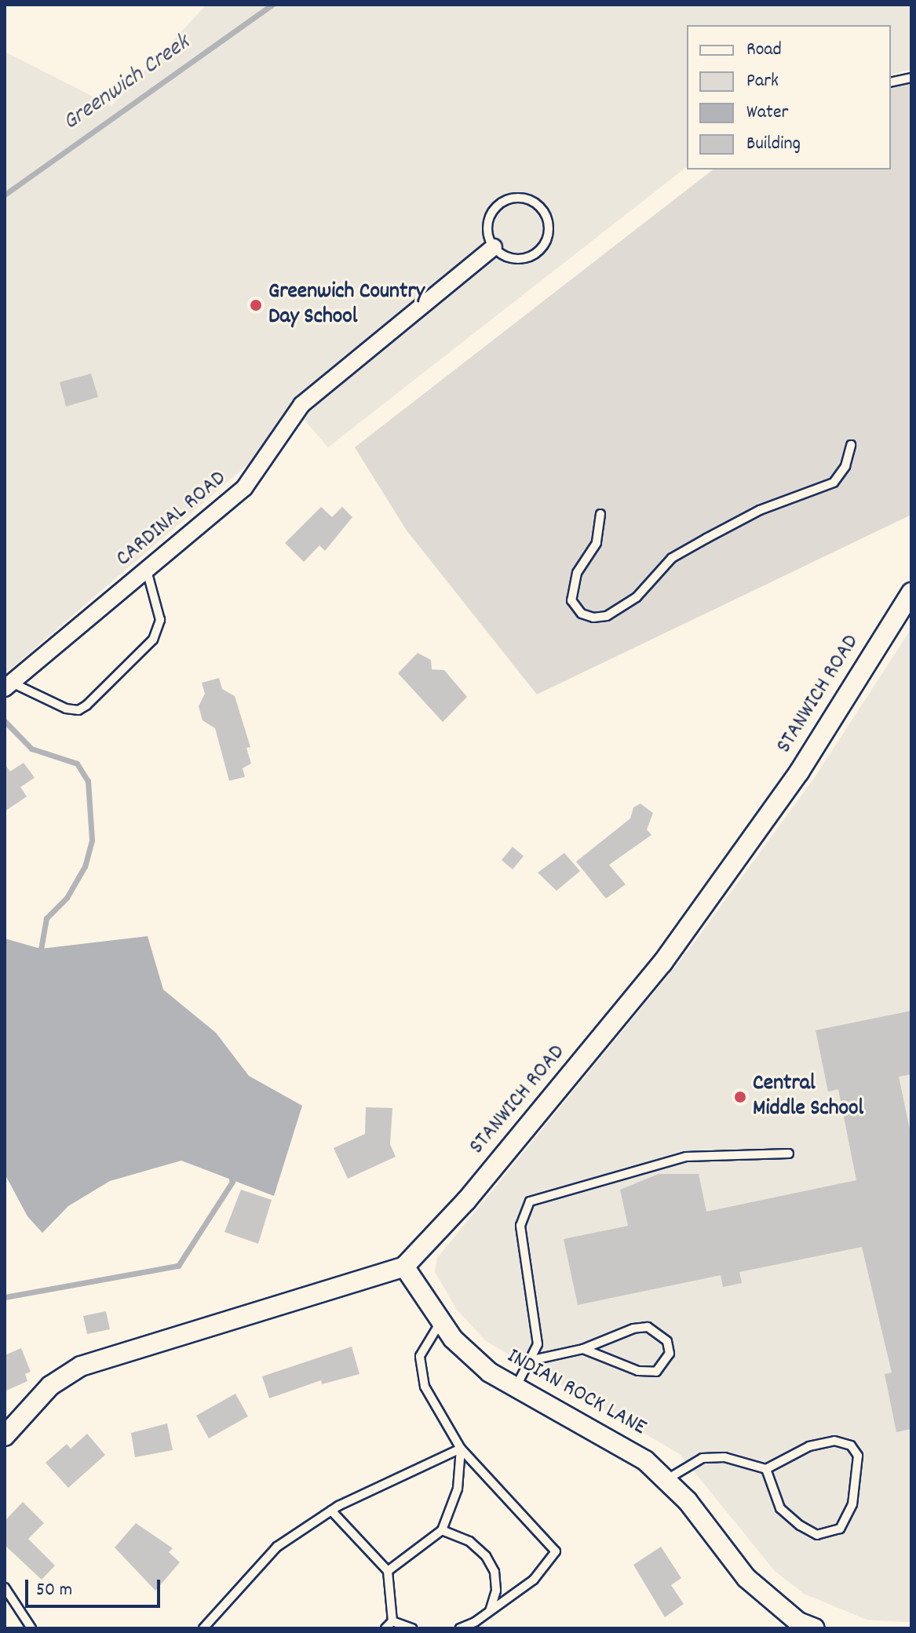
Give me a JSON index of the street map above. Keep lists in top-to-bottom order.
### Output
{
  "streets": {
    "street": ["CARDINAL ROAD", "STANWICH ROAD", "INDIAN ROCK LANE"]
  },
  "crossings": [
    ["STANWICH ROAD", "INDIAN ROCK LANE"]
  ],
  "water": ["Greenwich Creek"],
  "places": ["Greenwich Country Day School", "Central Middle School"],
  "legend": [
    "Road",
    "Park",
    "Water",
    "Building"
  ],
  "scale_bar": "50 m"
}
